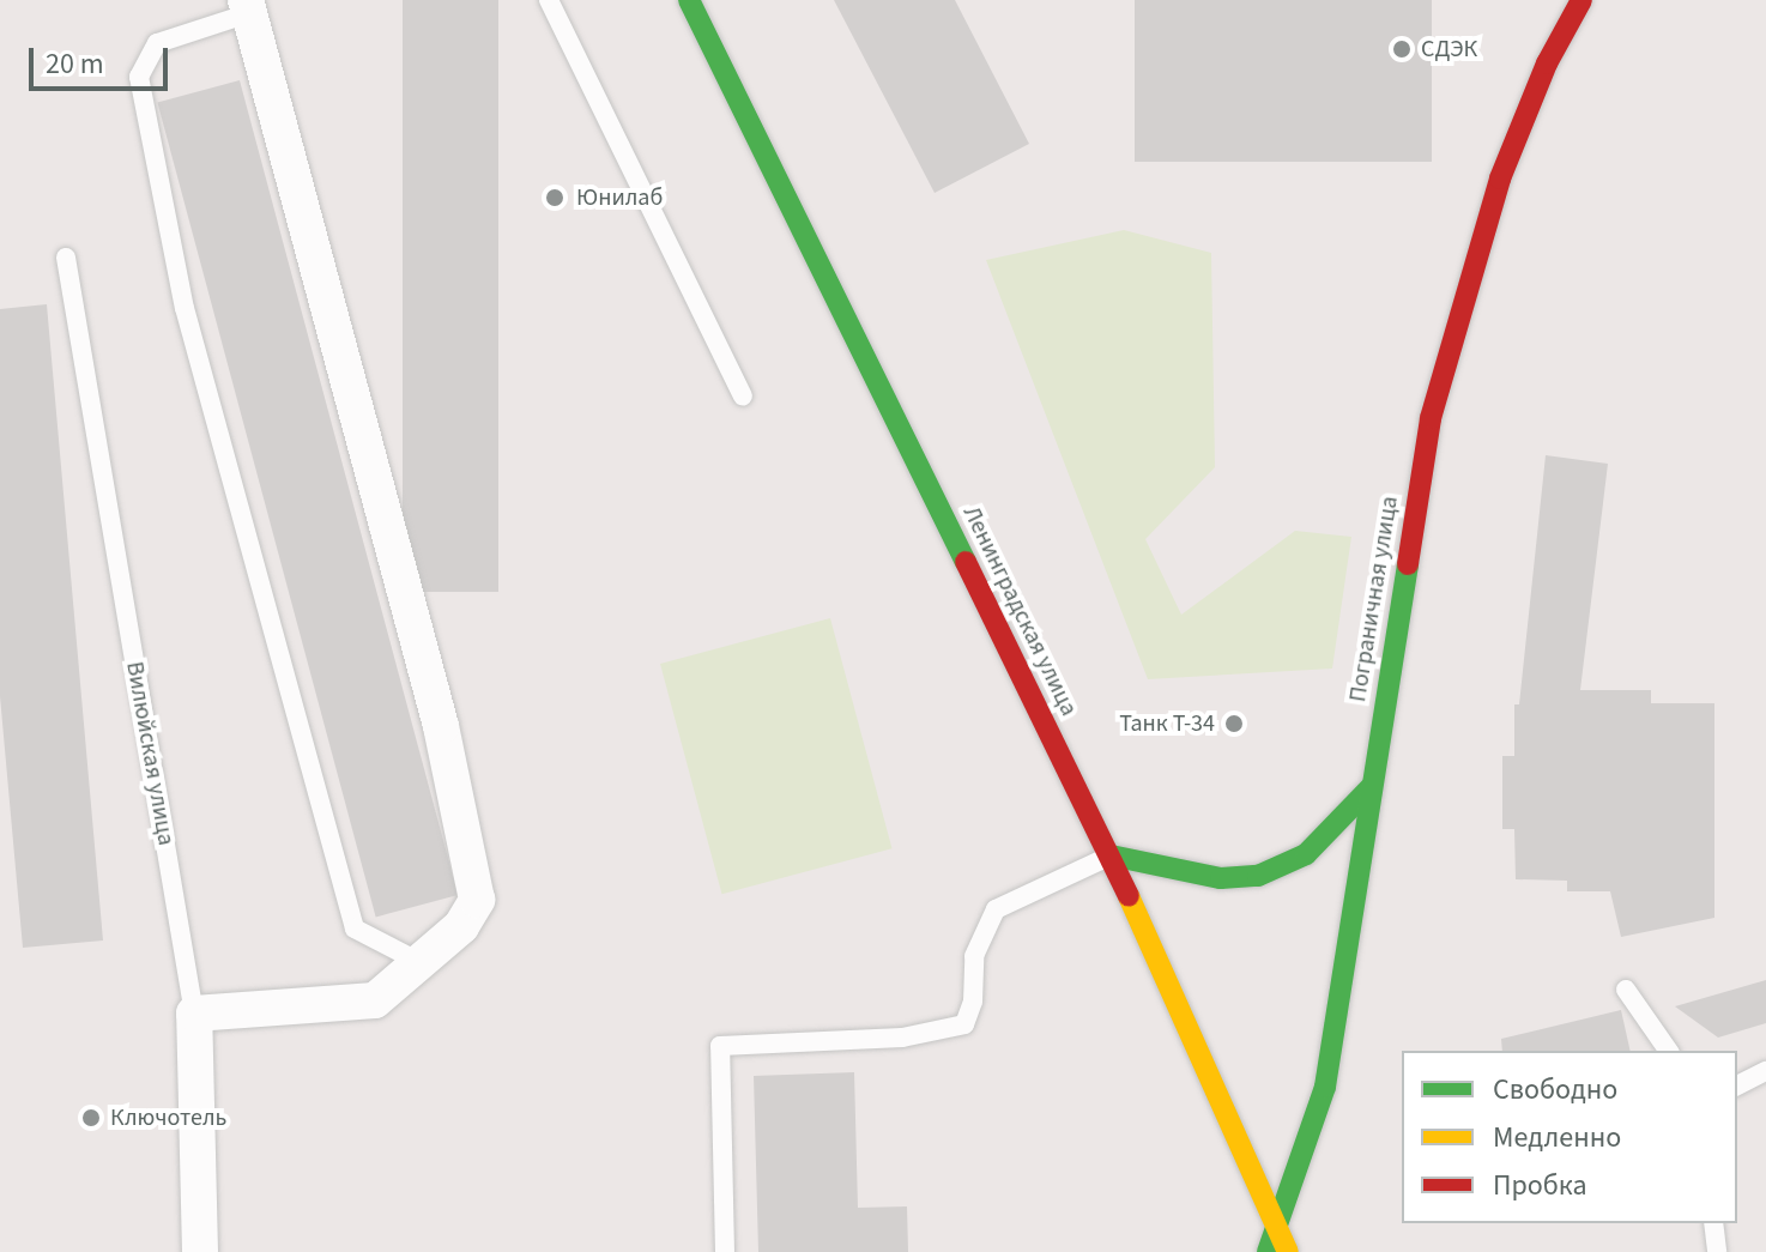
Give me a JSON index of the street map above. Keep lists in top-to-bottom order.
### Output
{
  "streets": {
    "main road": ["Пограничная улица", "Ленинградская улица"],
    "street": ["Вилюйская улица"]
  },
  "crossings": [
    ["Пограничная улица", "Ленинградская улица"]
  ],
  "places": [
    "СДЭК",
    "Юнилаб",
    "Танк Т-34",
    "Ключотель"
  ],
  "legend": ["Свободно", "Медленно", "Пробка"],
  "scale_bar": "20 m"
}
